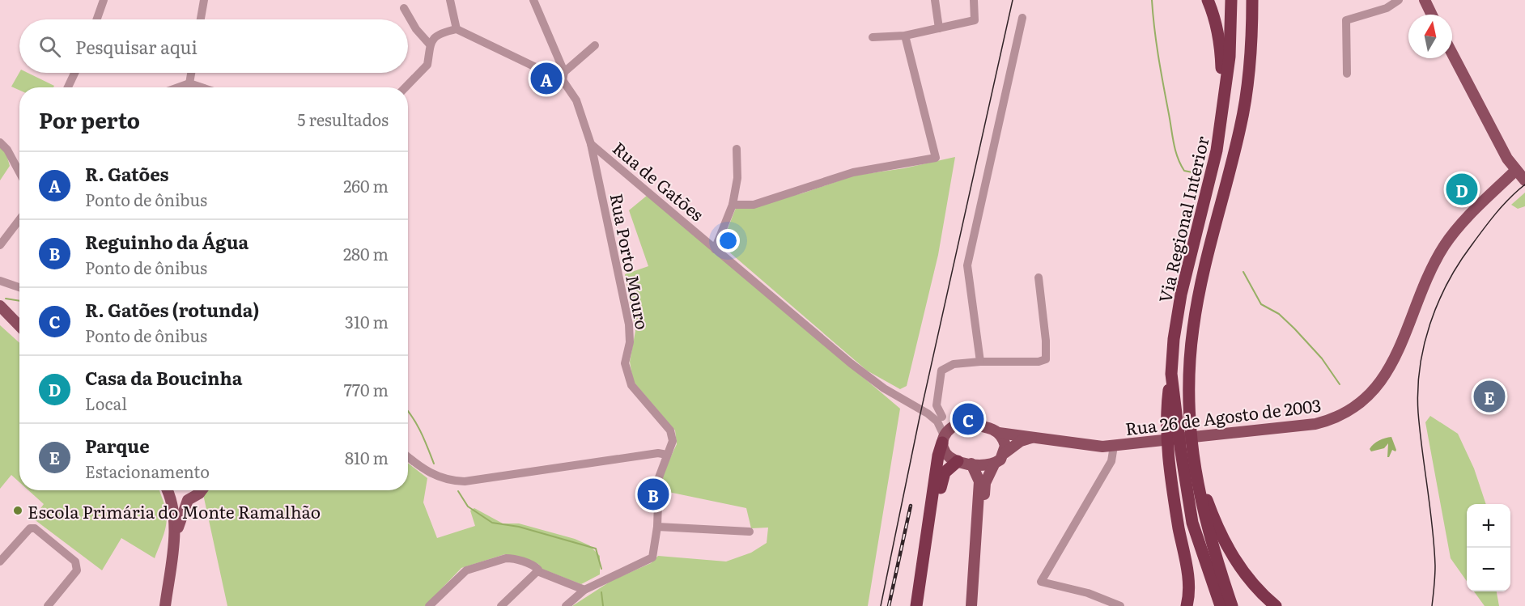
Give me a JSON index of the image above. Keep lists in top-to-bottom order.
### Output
{
  "streets": {
    "highway": ["Via Regional Interior"],
    "main road": ["Rua 26 de Agosto de 2003"],
    "street": ["Rua de Gatões", "Rua Porto Mouro"]
  },
  "crossings": [
    ["Rua de Gatões", "Rua Porto Mouro"],
    ["Rua de Gatões", "Rua 26 de Agosto de 2003"]
  ],
  "places": ["Escola Primária do Monte Ramalhão"],
  "north": "top",
  "page": {
    "search": "Pesquisar aqui",
    "pins": [
      "A",
      "D",
      "E",
      "C",
      "B"
    ],
    "heading": ["Por perto", "5 resultados"],
    "list": [
      {
        "mark": "A",
        "name": "R. Gatões",
        "note": "Ponto de ônibus",
        "value": "260 m"
      },
      {
        "mark": "B",
        "name": "Reguinho da Água",
        "note": "Ponto de ônibus",
        "value": "280 m"
      },
      {
        "mark": "C",
        "name": "R. Gatões (rotunda)",
        "note": "Ponto de ônibus",
        "value": "310 m"
      },
      {
        "mark": "D",
        "name": "Casa da Boucinha",
        "note": "Local",
        "value": "770 m"
      },
      {
        "mark": "E",
        "name": "Parque",
        "note": "Estacionamento",
        "value": "810 m"
      }
    ],
    "map_buttons": ["+", "−"]
  }
}
